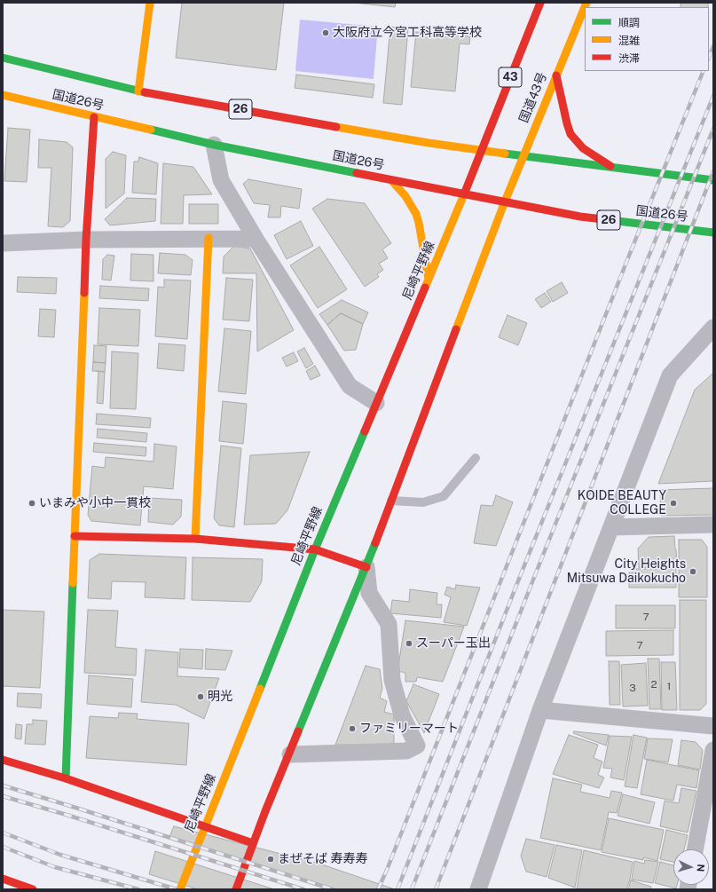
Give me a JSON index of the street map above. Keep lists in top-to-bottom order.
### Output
{
  "streets": {
    "main road": [
      "43",
      "国道43号",
      "国道26号",
      "26",
      "尼崎平野線"
    ]
  },
  "crossings": [
    ["43", "国道26号"],
    ["43", "尼崎平野線"],
    ["国道43号", "国道26号"],
    ["国道26号", "尼崎平野線"]
  ],
  "places": [
    "大阪府立今宮工科高等学校",
    "いまみや小中一貫校",
    "KOIDE BEAUTY COLLEGE",
    "City Heights Mitsuwa Daikokucho",
    "スーパー玉出",
    "明光",
    "ファミリーマート",
    "まぜそば 寿寿寿"
  ],
  "house_numbers": [
    "7",
    "7",
    "2",
    "1",
    "3"
  ],
  "legend": ["順調", "混雑", "渋滞"],
  "north": "right"
}
